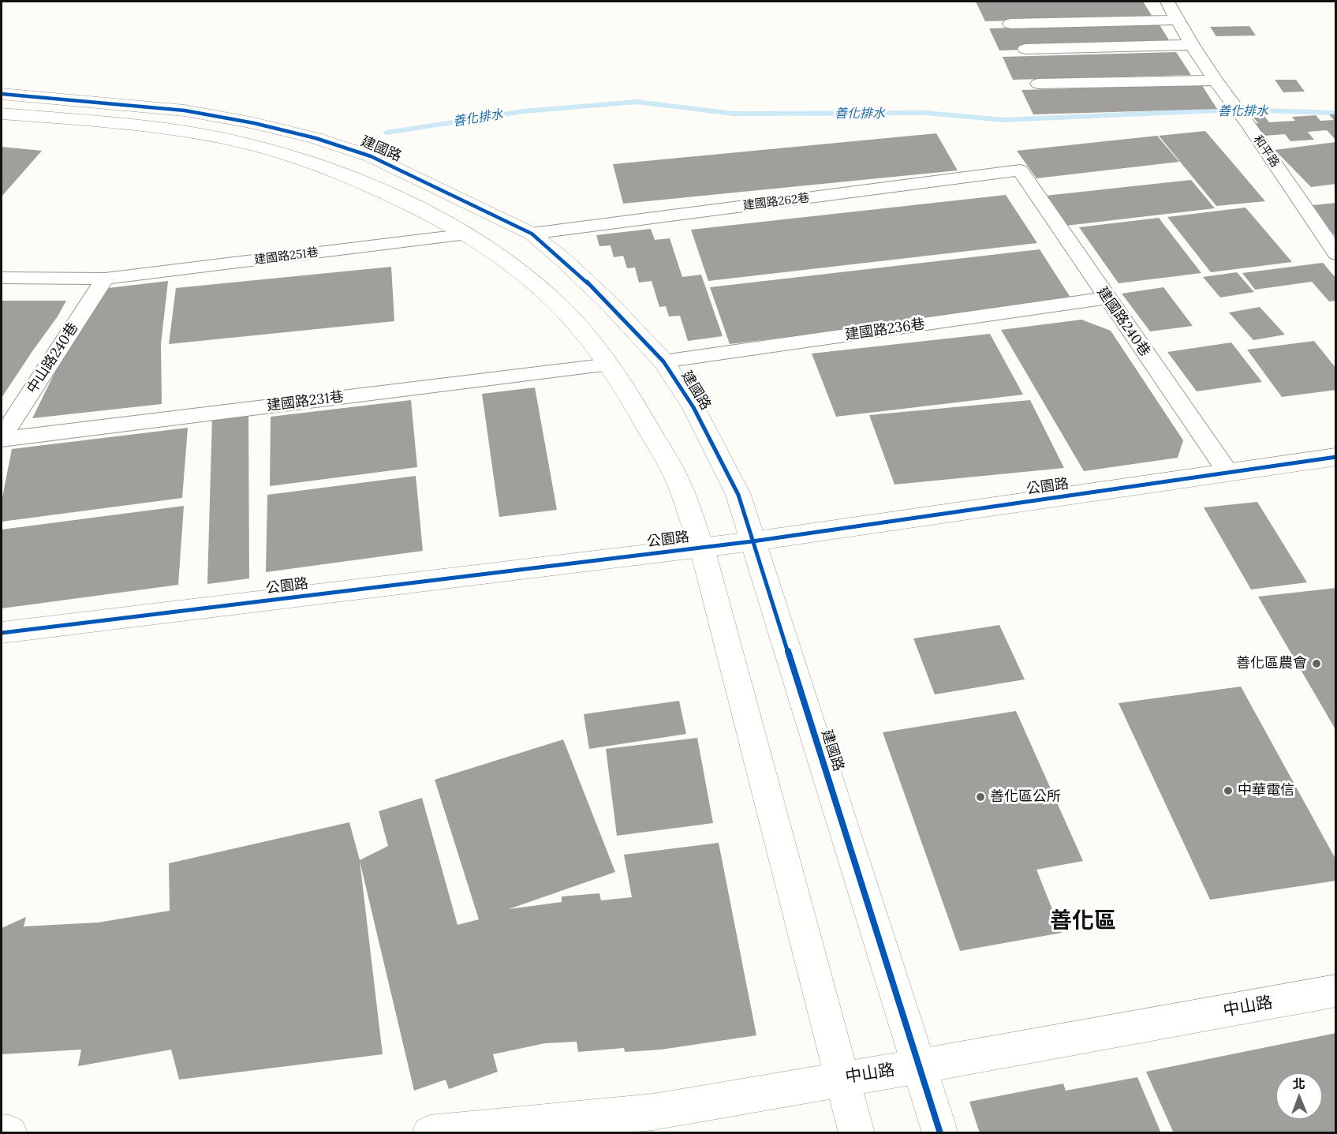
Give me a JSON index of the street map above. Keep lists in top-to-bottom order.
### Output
{
  "streets": {
    "street": ["建國路", "公園路", "中山路"],
    "lane": [
      "和平路",
      "建國路262巷",
      "建國路251巷",
      "建國路240巷",
      "建國路236巷",
      "中山路240巷",
      "建國路231巷"
    ]
  },
  "crossings": [
    ["建國路", "建國路262巷"],
    ["建國路", "建國路251巷"],
    ["建國路", "建國路236巷"],
    ["建國路", "建國路231巷"],
    ["建國路", "公園路"],
    ["建國路", "中山路"],
    ["建國路262巷", "建國路240巷"],
    ["建國路251巷", "中山路240巷"],
    ["建國路240巷", "建國路236巷"],
    ["建國路240巷", "公園路"],
    ["中山路240巷", "建國路231巷"]
  ],
  "districts": ["善化區"],
  "water": ["善化排水"],
  "places": ["善化區農會", "中華電信", "善化區公所"],
  "north": "top"
}
